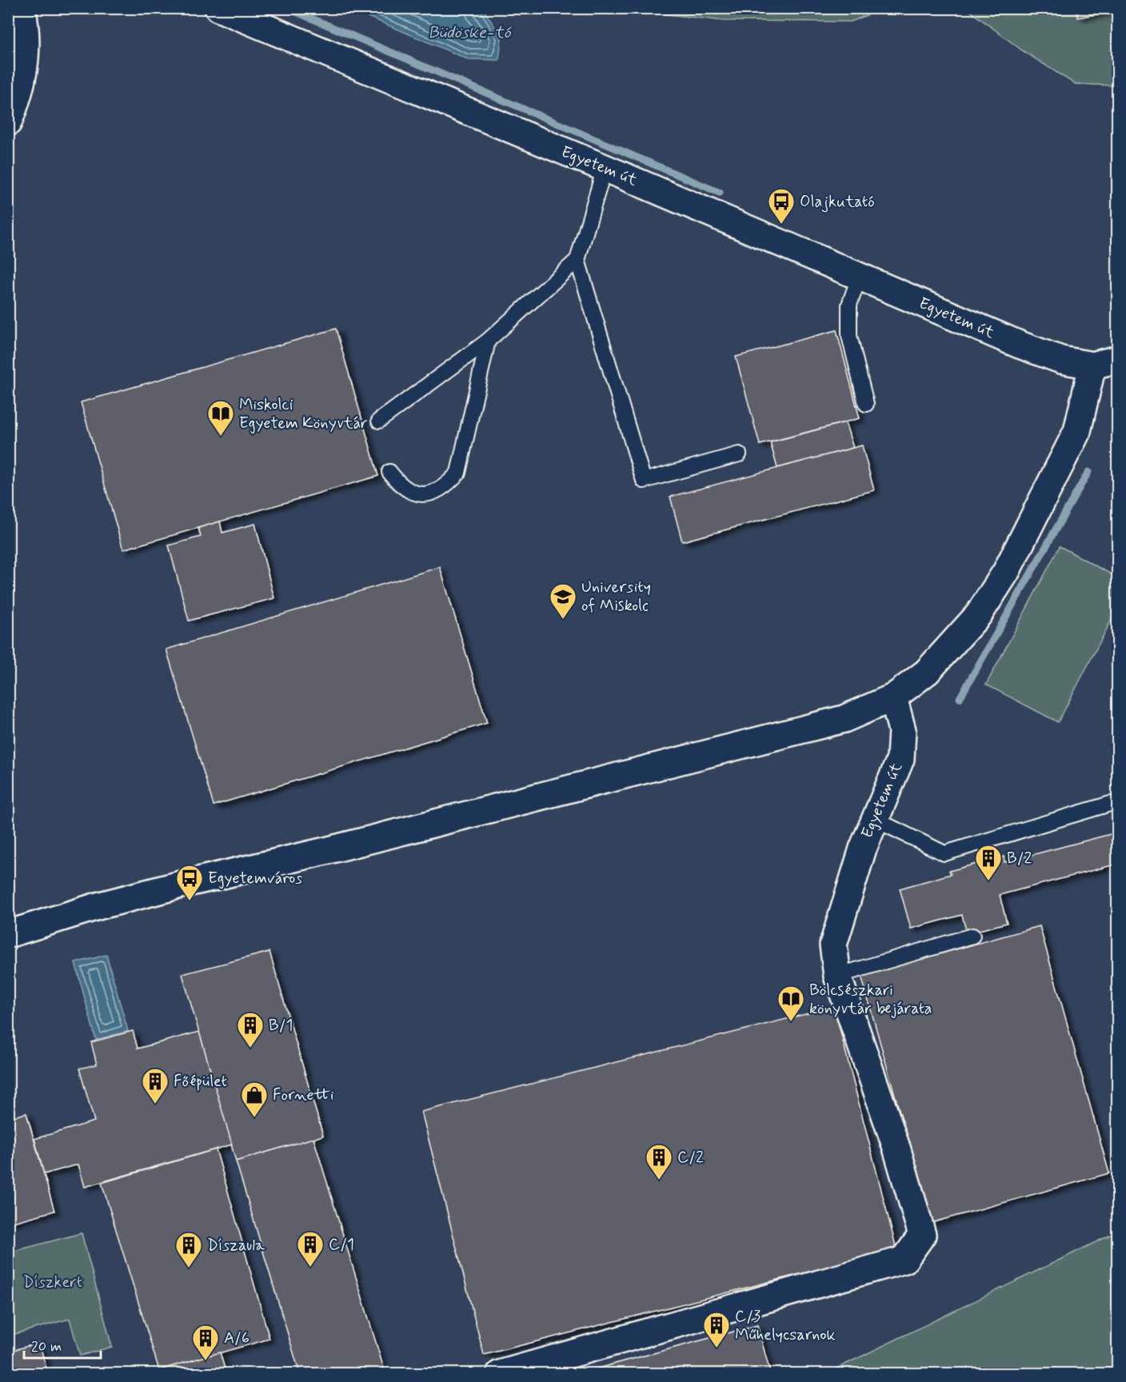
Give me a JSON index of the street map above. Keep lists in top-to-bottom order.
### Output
{
  "streets": {
    "street": ["Egyetem út"]
  },
  "water": ["Büdöske-tó"],
  "parks": ["Díszkert"],
  "places": {
    "bus stop": ["Olajkutató", "Egyetemváros"],
    "library": ["Miskolci Egyetem Könyvtár", "Bölcsészkari könyvtár bejárata"],
    "school or university": ["University of Miskolc"],
    "building": [
      "B/2",
      "B/1",
      "Főépület",
      "C/2",
      "C/1",
      "Díszaula",
      "C/3 Műhelycsarnok",
      "A/6"
    ],
    "shop": ["Fornetti"]
  },
  "scale_bar": "20 m"
}
